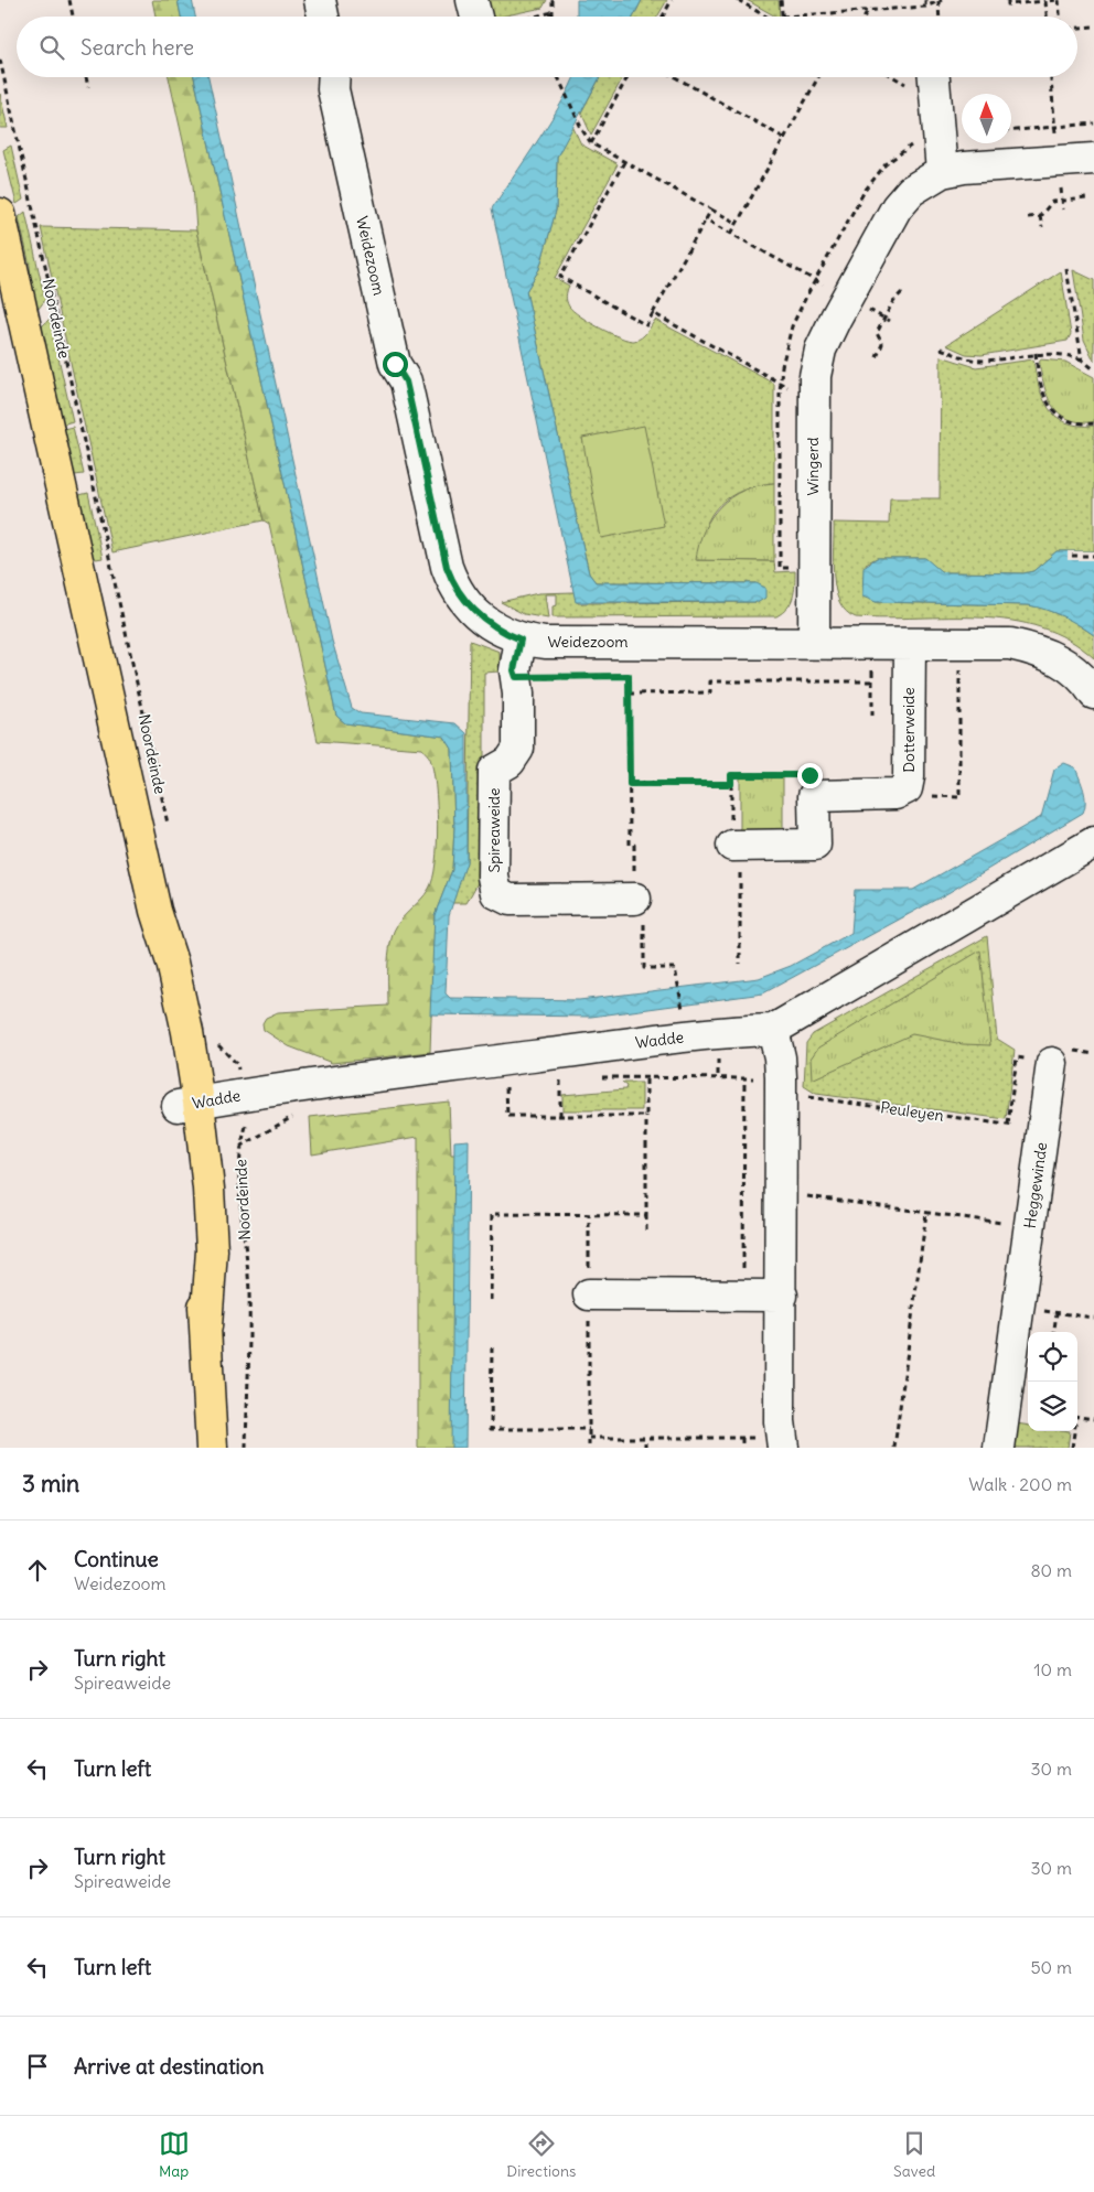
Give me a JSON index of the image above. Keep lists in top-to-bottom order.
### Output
{
  "streets": {
    "main road": ["Noordeinde"],
    "street": [
      "Weidezoom",
      "Wingerd",
      "Dotterweide",
      "Spireaweide",
      "Wadde",
      "Heggewinde"
    ],
    "path": ["Peuleyen"]
  },
  "crossings": [
    ["Weidezoom", "Wingerd"],
    ["Weidezoom", "Dotterweide"],
    ["Weidezoom", "Spireaweide"],
    ["Noordeinde", "Wadde"],
    ["Peuleyen", "Heggewinde"]
  ],
  "north": "top",
  "page": {
    "search": "Search here",
    "heading": ["3 min", "Walk · 200 m"],
    "list": [
      ["Continue", "Weidezoom", "80 m"],
      ["Turn right", "Spireaweide", "10 m"],
      ["Turn left", "30 m"],
      ["Turn right", "Spireaweide", "30 m"],
      ["Turn left", "50 m"],
      "Arrive at destination"
    ],
    "nav": ["Map", "Directions", "Saved"]
  }
}
